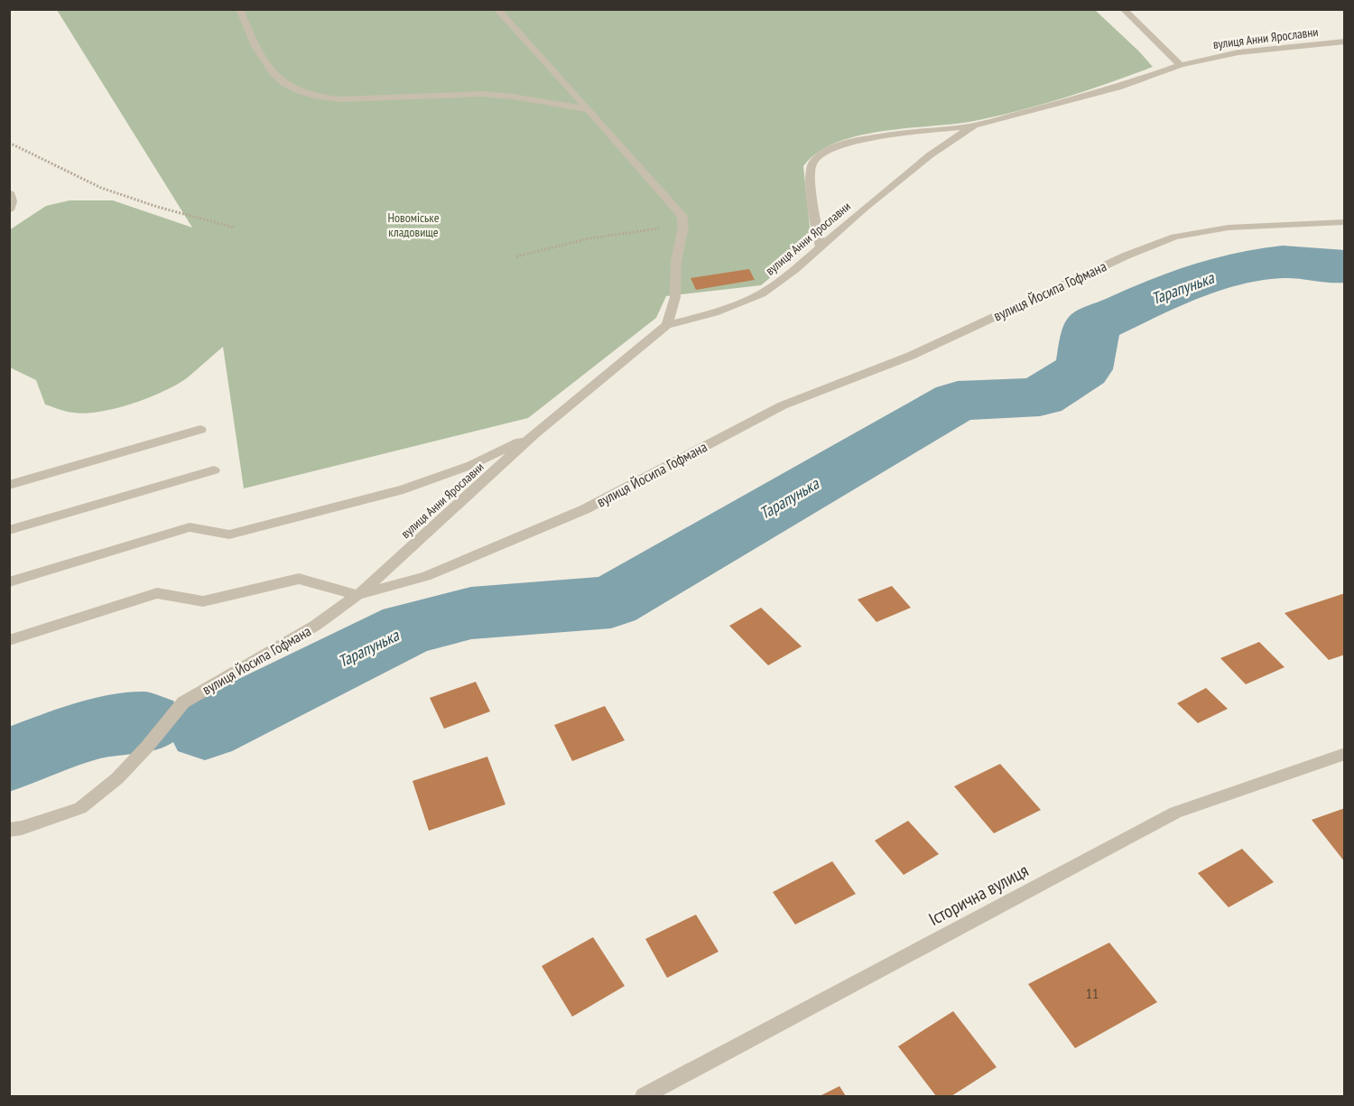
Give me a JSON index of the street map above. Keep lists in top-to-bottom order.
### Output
{
  "streets": {
    "street": ["вулиця Анни Ярославни", "вулиця Йосипа Гофмана", "Історична вулиця"]
  },
  "crossings": [
    ["вулиця Анни Ярославни", "вулиця Йосипа Гофмана"]
  ],
  "water": ["Тарапунька"],
  "parks": ["Новоміське кладовище"],
  "house_numbers": ["11"]
}
